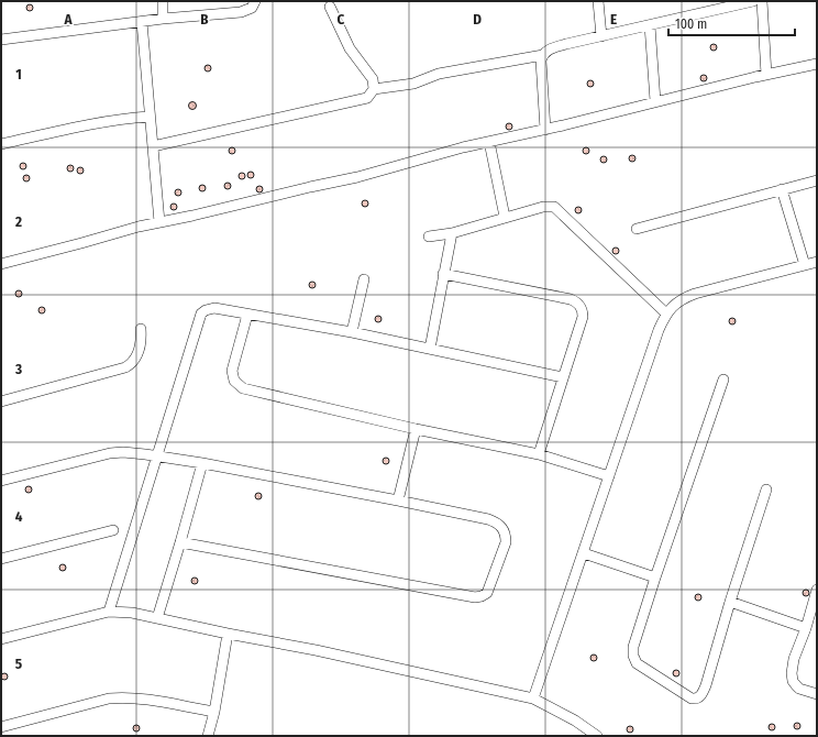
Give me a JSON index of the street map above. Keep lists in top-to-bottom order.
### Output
{
  "scale_bar": "100 m",
  "grid": {
    "columns": [
      "A",
      "B",
      "C",
      "D",
      "E"
    ],
    "rows": [
      "1",
      "2",
      "3",
      "4",
      "5"
    ]
  }
}
